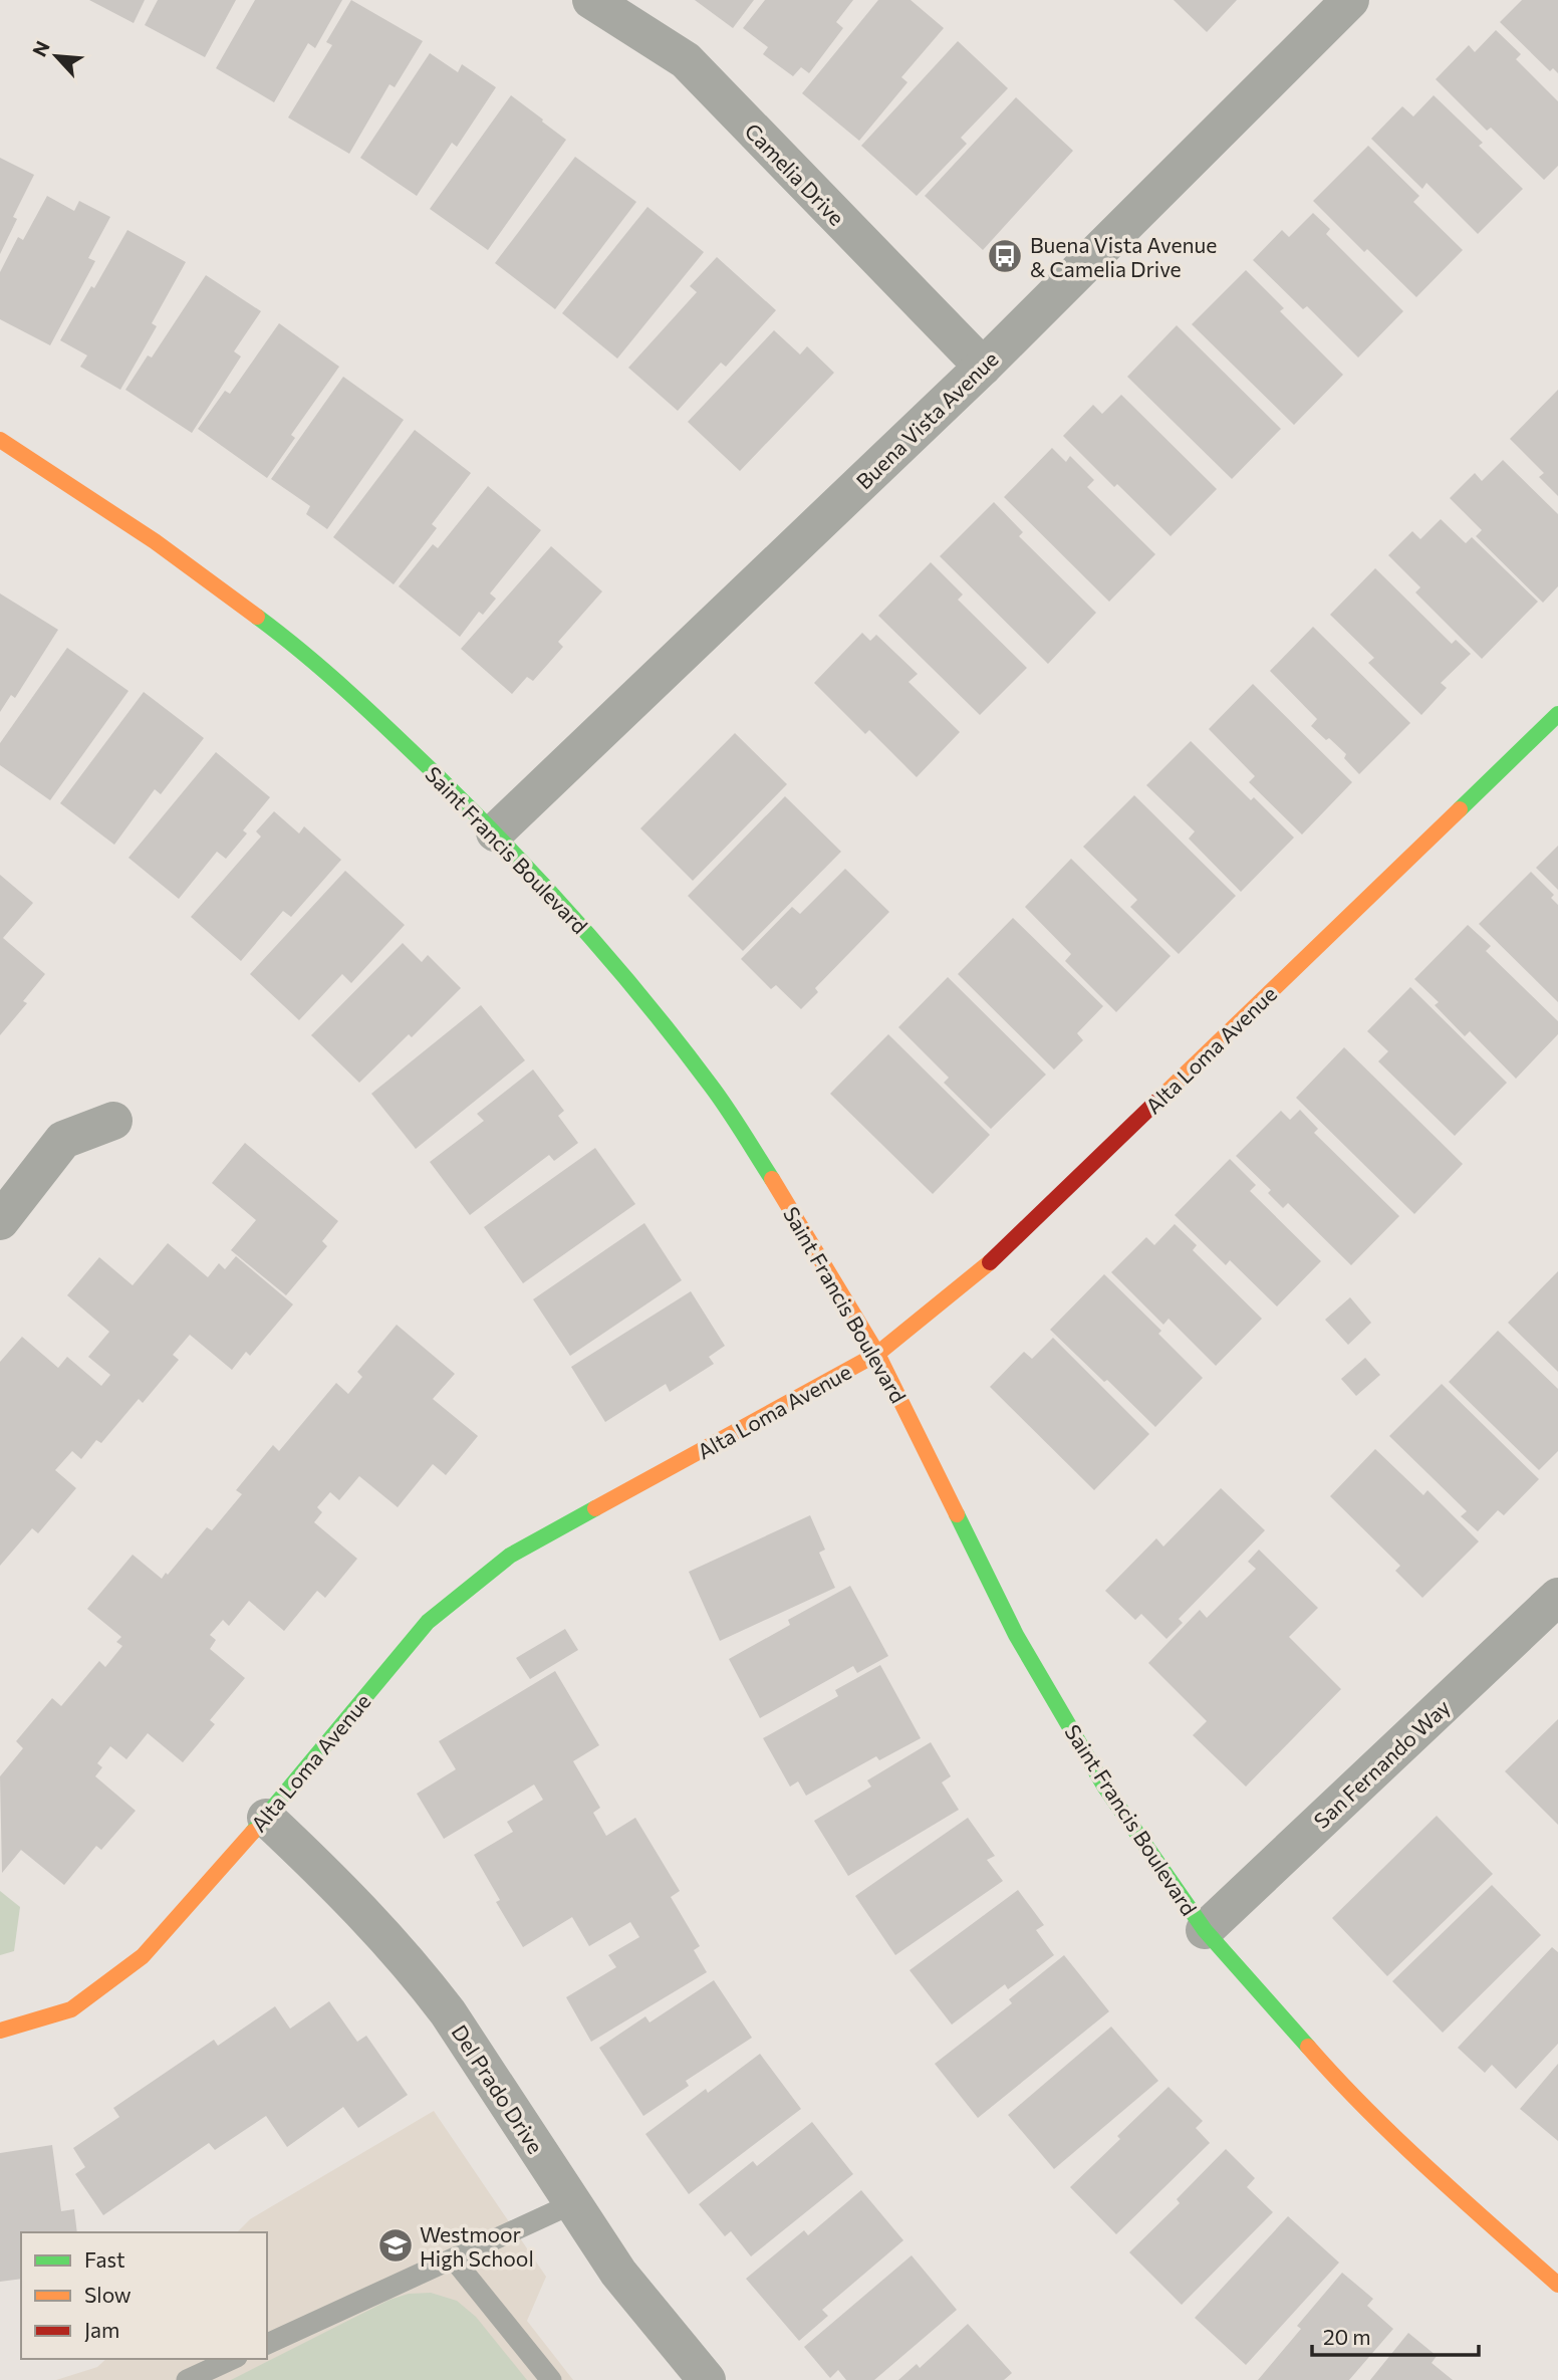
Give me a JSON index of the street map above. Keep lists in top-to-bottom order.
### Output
{
  "streets": {
    "street": [
      "Camelia Drive",
      "Buena Vista Avenue",
      "Saint Francis Boulevard",
      "Alta Loma Avenue",
      "San Fernando Way",
      "Del Prado Drive"
    ]
  },
  "crossings": [
    ["Camelia Drive", "Buena Vista Avenue"],
    ["Buena Vista Avenue", "Saint Francis Boulevard"],
    ["Saint Francis Boulevard", "Alta Loma Avenue"],
    ["Saint Francis Boulevard", "San Fernando Way"],
    ["Alta Loma Avenue", "Del Prado Drive"]
  ],
  "places": {
    "bus stop": ["Buena Vista Avenue & Camelia Drive"],
    "school or university": ["Westmoor High School"]
  },
  "legend": ["Fast", "Slow", "Jam"],
  "scale_bar": "20 m",
  "north": "top left"
}
